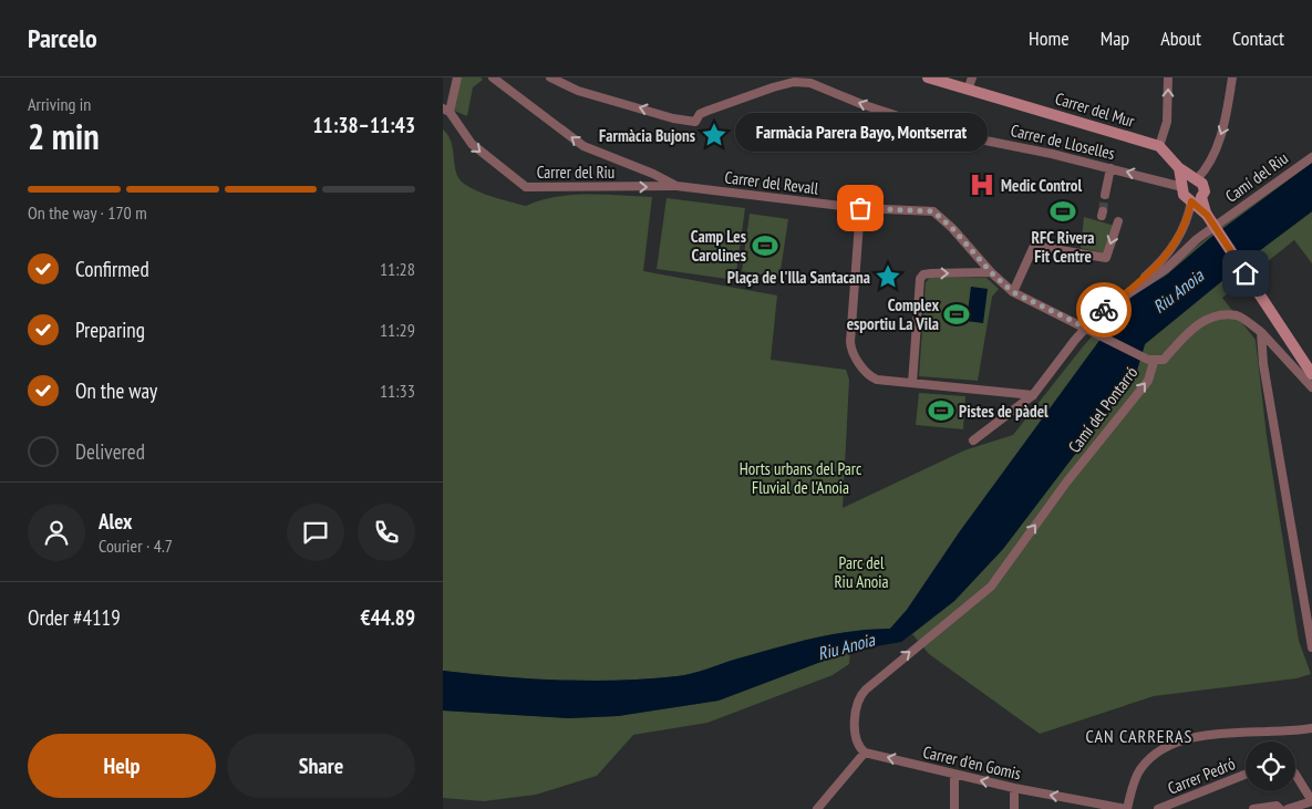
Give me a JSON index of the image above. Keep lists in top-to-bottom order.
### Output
{
  "streets": {
    "main road": ["Carrer del Mur"],
    "street": [
      "Carrer de Lloselles",
      "Carrer del Riu",
      "Camí del Riu",
      "Carrer del Revall",
      "Camí del Pontarró",
      "Carrer d'en Gomis",
      "Carrer Pedró"
    ]
  },
  "crossings": [
    ["Carrer del Riu", "Carrer del Revall"],
    ["Camí del Riu", "Carrer del Revall"],
    ["Carrer del Revall", "Camí del Pontarró"],
    ["Camí del Pontarró", "Carrer d'en Gomis"]
  ],
  "one_way": [
    "Carrer de Lloselles",
    "Carrer del Riu",
    "Camí del Pontarró",
    "Carrer d'en Gomis"
  ],
  "districts": ["CAN CARRERAS"],
  "water": ["Riu Anoia"],
  "parks": ["Horts urbans del Parc Fluvial de l'Anoia", "Parc del Riu Anoia"],
  "places": {
    "place": ["Farmàcia Bujons", "Plaça de l'Illa Santacana"],
    "hospital": ["Medic Control"],
    "other": ["Farmàcia Parera Bayo, Montserrat"],
    "sports": [
      "RFC Rivera Fit Centre",
      "Camp Les Carolines",
      "Complex esportiu La Vila",
      "Pistes de pàdel"
    ]
  },
  "page": {
    "header": "Parcelo",
    "nav": [
      "Home",
      "Map",
      "About",
      "Contact"
    ],
    "heading": ["2 min", "Arriving in", "11:38–11:43"],
    "panel": [
      "Alex",
      "Courier · 4.7",
      "Order #4119",
      "€44.89"
    ],
    "bubble": "Farmàcia Parera Bayo, Montserrat",
    "bar": "On the way · 170 m",
    "list": [
      ["Confirmed", "11:28"],
      ["Preparing", "11:29"],
      ["On the way", "11:33"],
      "Delivered"
    ],
    "buttons": ["Help", "Share"]
  }
}
